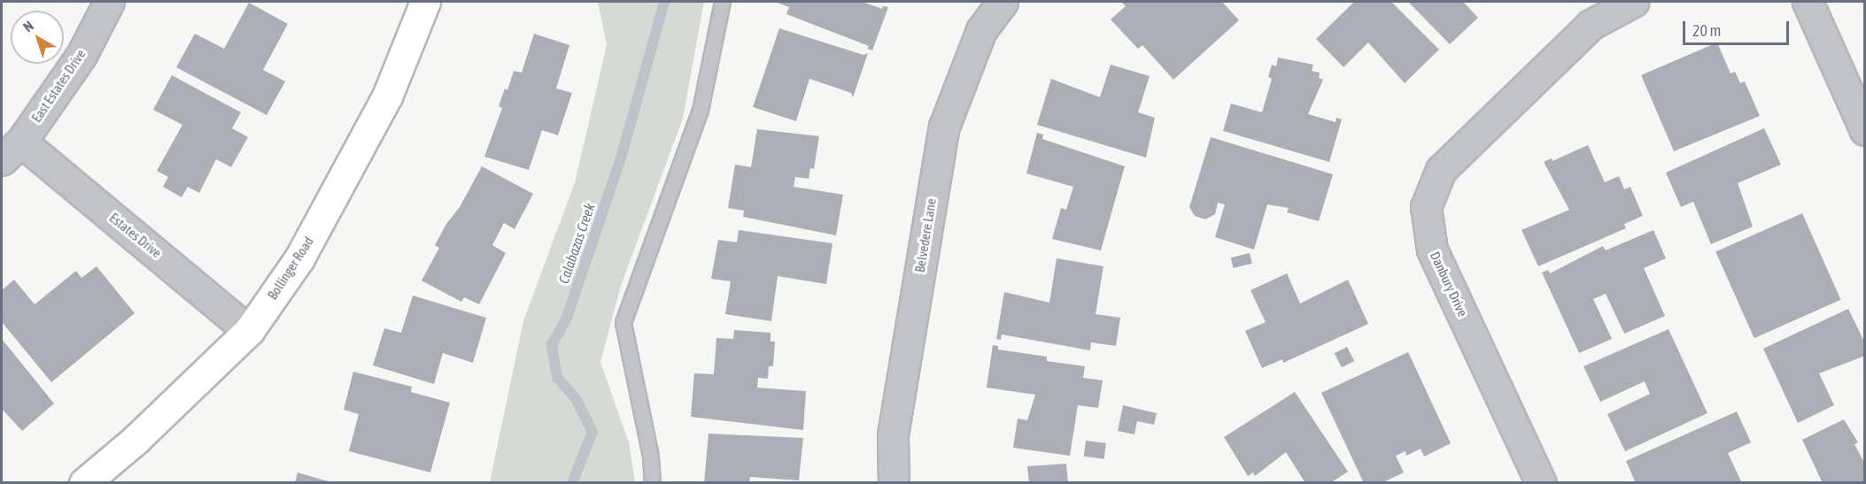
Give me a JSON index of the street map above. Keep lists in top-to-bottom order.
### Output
{
  "streets": {
    "main road": ["Bollinger Road"],
    "street": [
      "East Estates Drive",
      "Estates Drive",
      "Belvedere Lane",
      "Danbury Drive"
    ]
  },
  "crossings": [
    ["East Estates Drive", "Estates Drive"],
    ["Estates Drive", "Bollinger Road"]
  ],
  "water": ["Calabazas Creek"],
  "scale_bar": "20 m",
  "north": "top left"
}
